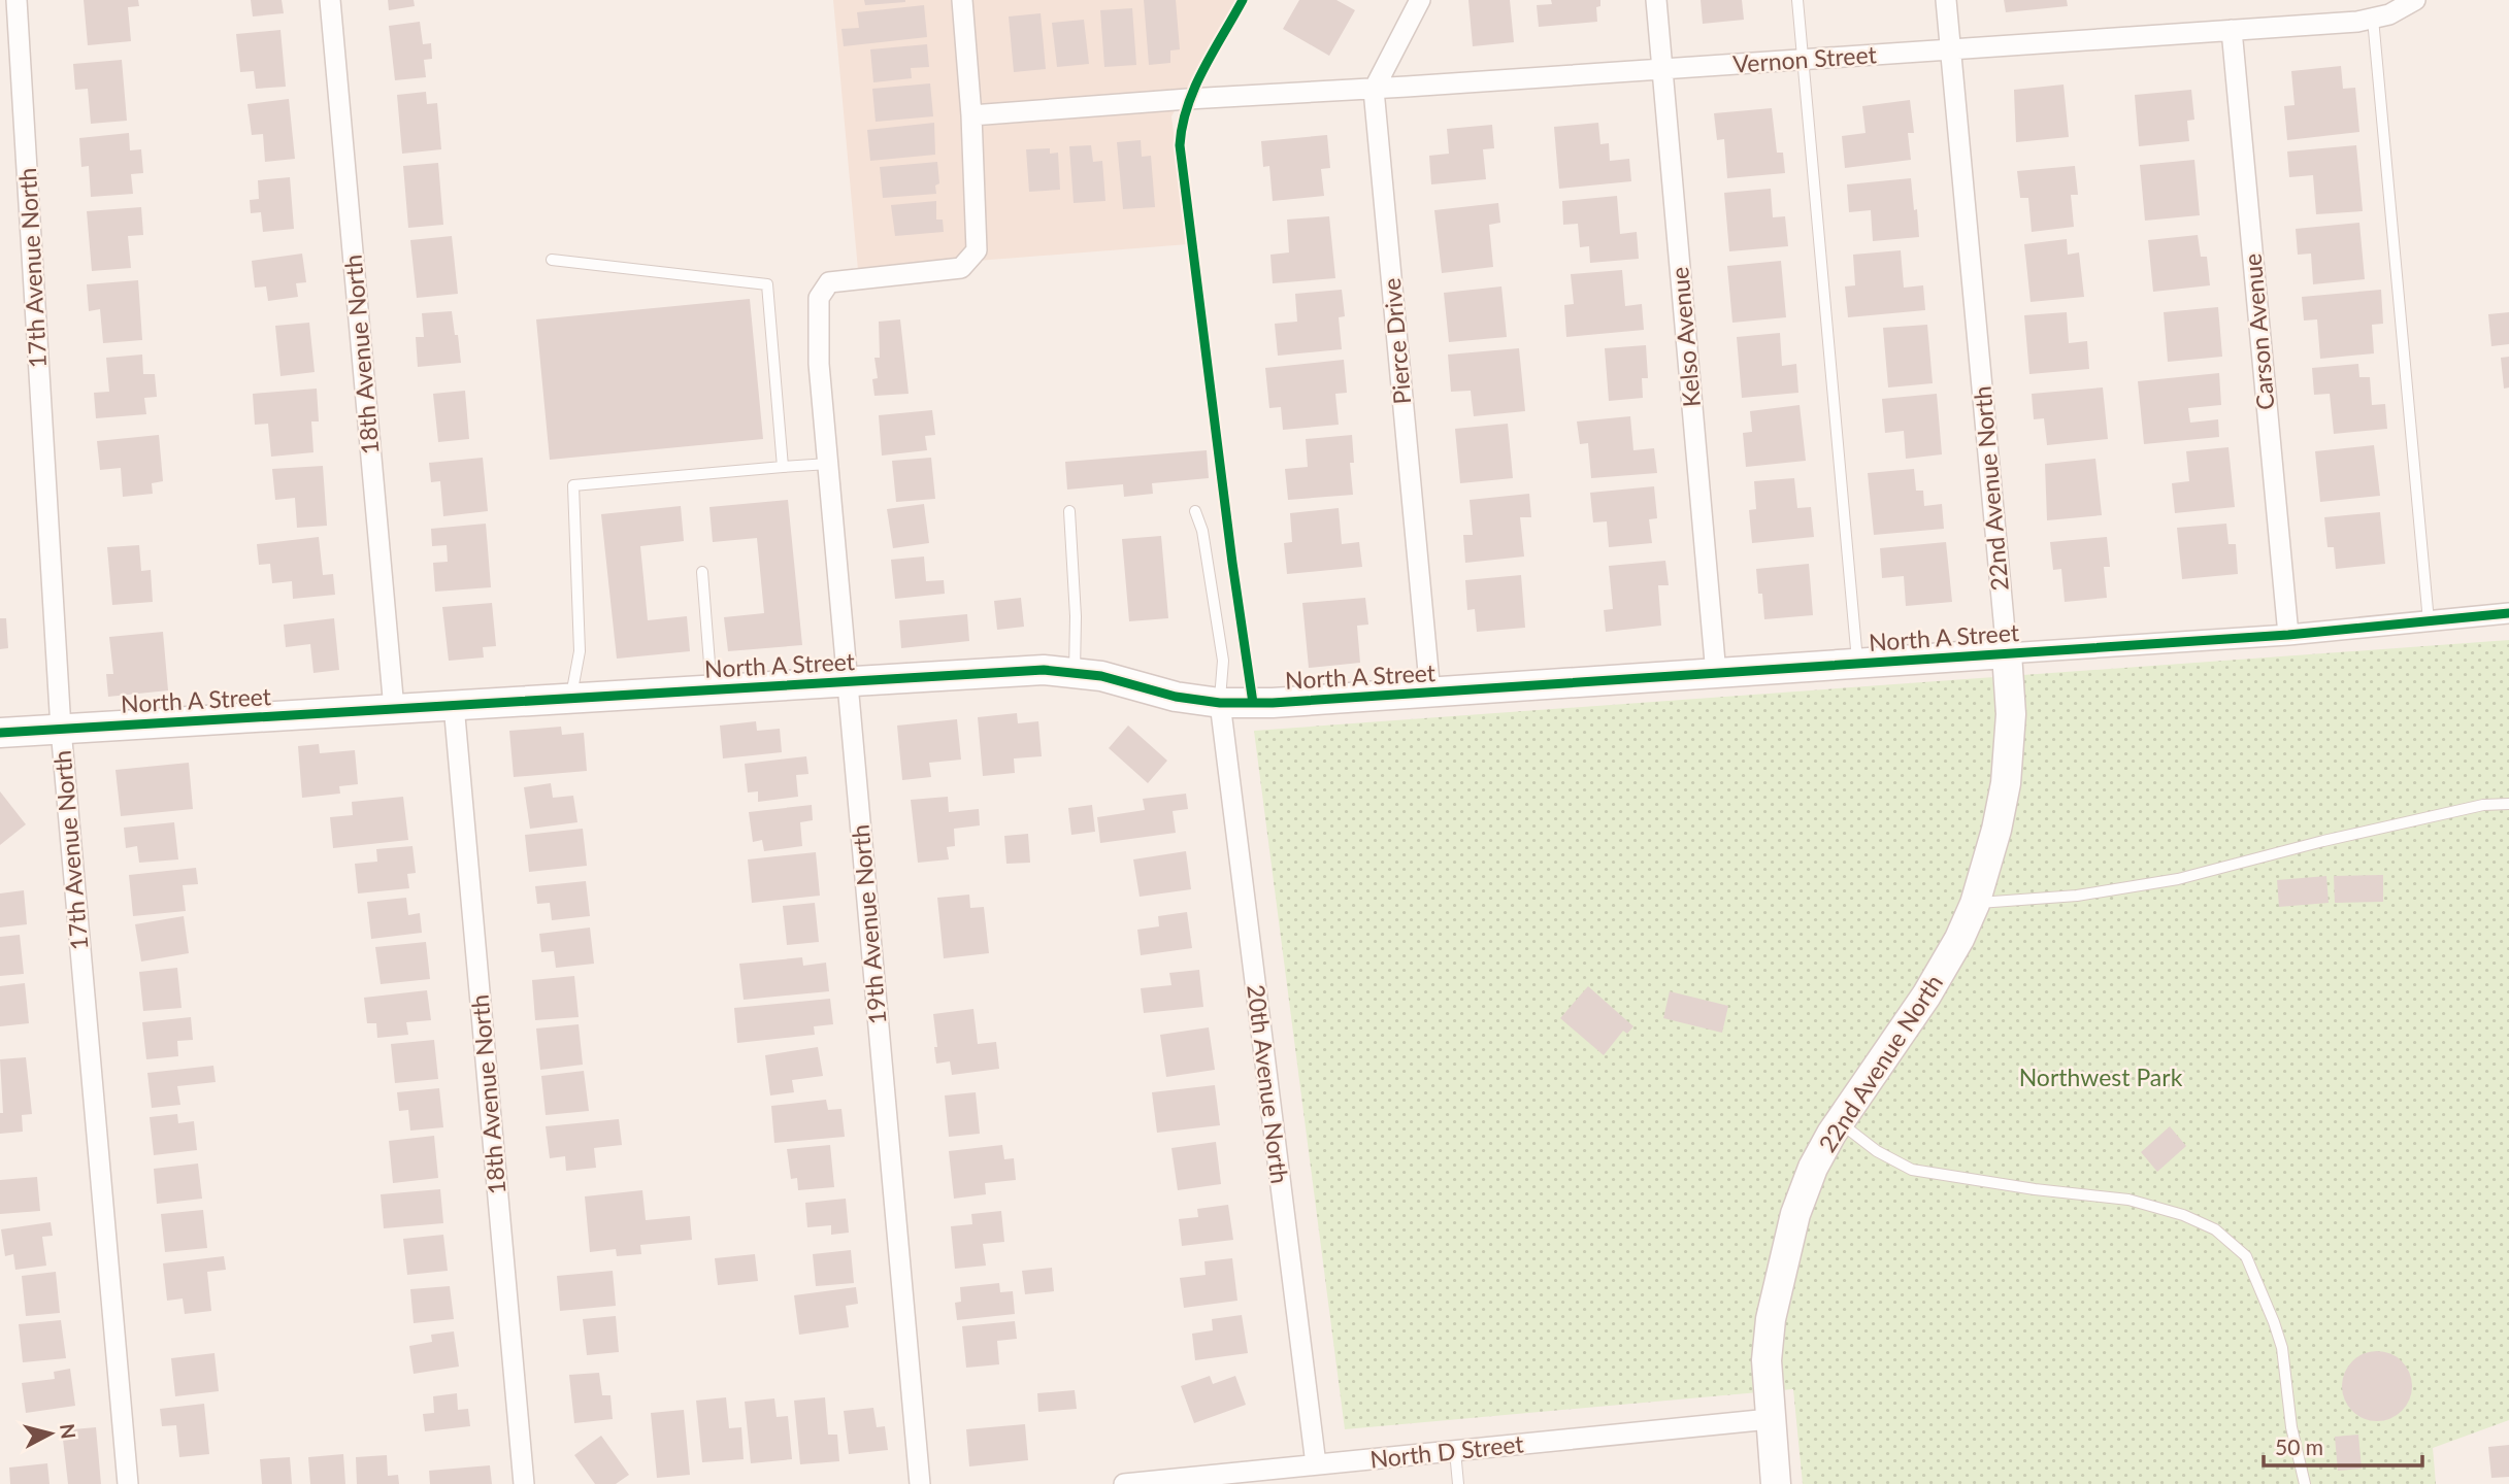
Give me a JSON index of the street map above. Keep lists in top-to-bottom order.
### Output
{
  "streets": {
    "street": [
      "Vernon Street",
      "17th Avenue North",
      "Carson Avenue",
      "Kelso Avenue",
      "Pierce Drive",
      "18th Avenue North",
      "22nd Avenue North",
      "North A Street",
      "19th Avenue North",
      "20th Avenue North",
      "North D Street"
    ]
  },
  "crossings": [
    ["Vernon Street", "Carson Avenue"],
    ["Vernon Street", "Kelso Avenue"],
    ["Vernon Street", "Pierce Drive"],
    ["Vernon Street", "22nd Avenue North"],
    ["Vernon Street", "19th Avenue North"],
    ["17th Avenue North", "North A Street"],
    ["Carson Avenue", "North A Street"],
    ["Kelso Avenue", "North A Street"],
    ["Pierce Drive", "North A Street"],
    ["18th Avenue North", "North A Street"],
    ["22nd Avenue North", "North A Street"],
    ["22nd Avenue North", "North D Street"],
    ["North A Street", "19th Avenue North"],
    ["North A Street", "20th Avenue North"],
    ["20th Avenue North", "North D Street"]
  ],
  "parks": ["Northwest Park"],
  "scale_bar": "50 m",
  "north": "right"
}
